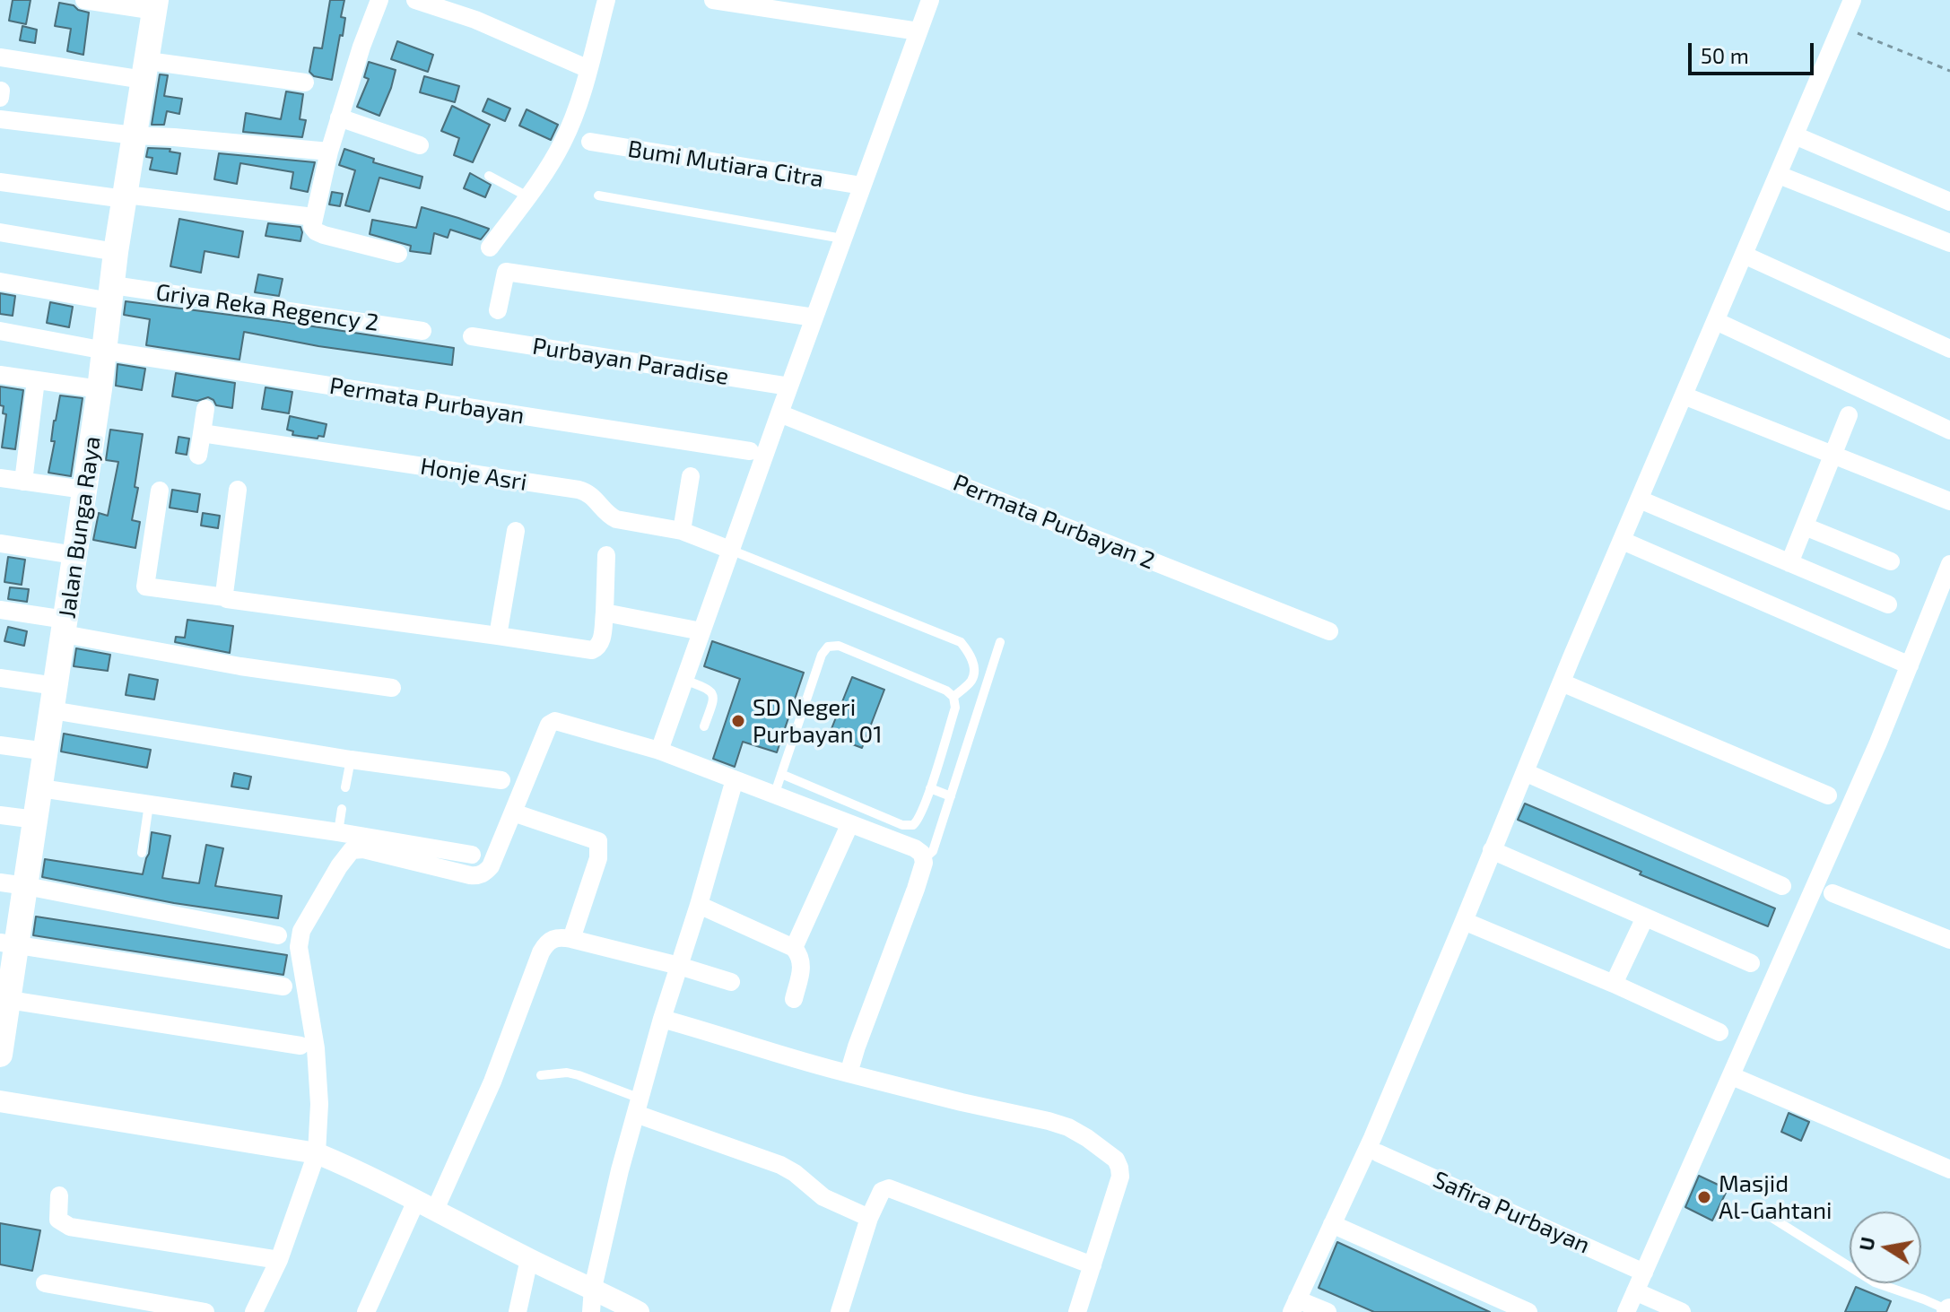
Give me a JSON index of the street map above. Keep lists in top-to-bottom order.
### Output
{
  "streets": {
    "main road": ["Jalan Bunga Raya"],
    "street": [
      "Bumi Mutiara Citra",
      "Griya Reka Regency 2",
      "Purbayan Paradise",
      "Permata Purbayan",
      "Honje Asri",
      "Permata Purbayan 2",
      "Safira Purbayan"
    ]
  },
  "crossings": [
    ["Griya Reka Regency 2", "Jalan Bunga Raya"],
    ["Permata Purbayan", "Jalan Bunga Raya"]
  ],
  "places": ["SD Negeri Purbayan 01", "Masjid Al-Gahtani"],
  "scale_bar": "50 m",
  "north": "left"
}
